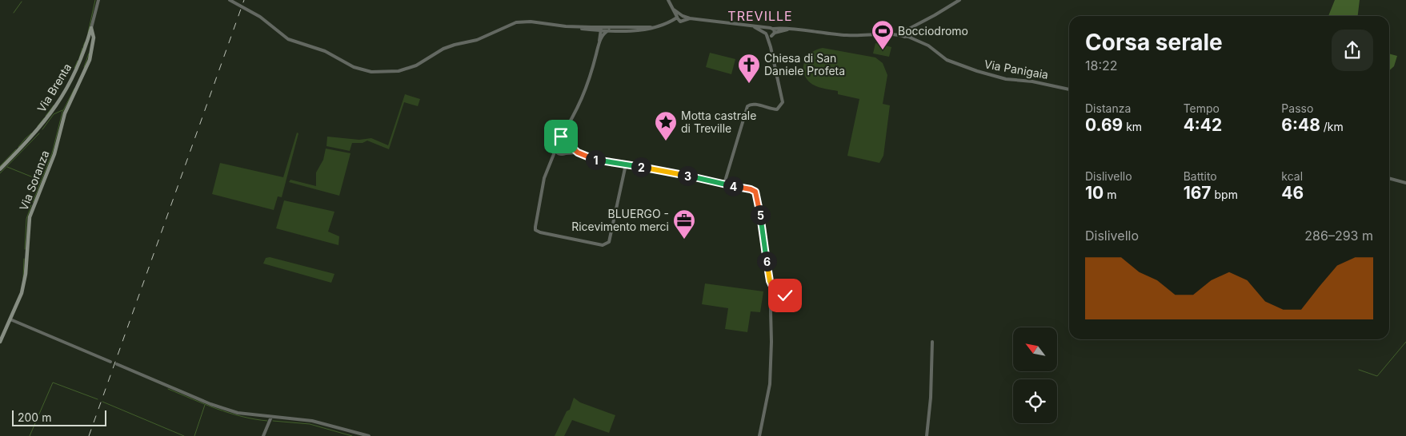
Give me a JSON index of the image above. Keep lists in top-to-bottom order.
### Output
{
  "streets": {
    "main road": ["Via Brenta", "Via Soranza"],
    "street": ["Via Panigaia"]
  },
  "crossings": [
    ["Via Brenta", "Via Soranza"]
  ],
  "districts": ["TREVILLE"],
  "places": {
    "sports": ["Bocciodromo"],
    "church": ["Chiesa di San Daniele Profeta"],
    "place": ["Motta castrale di Treville"],
    "office": ["BLUERGO - Ricevimento merci"]
  },
  "scale_bar": "200 m",
  "north": "top left",
  "page": {
    "heading": ["Corsa serale", "18:22"],
    "stats": [
      ["Distanza", "0.69 km"],
      ["Tempo", "4:42"],
      ["Passo", "6:48 /km"],
      ["Dislivello", "10 m"],
      ["Battito", "167 bpm"],
      ["kcal", "46"]
    ],
    "pins": [
      "1",
      "2",
      "3",
      "4",
      "5",
      "6"
    ],
    "chart": ["Dislivello", "286–293 m"],
    "scale": "200 m"
  }
}
